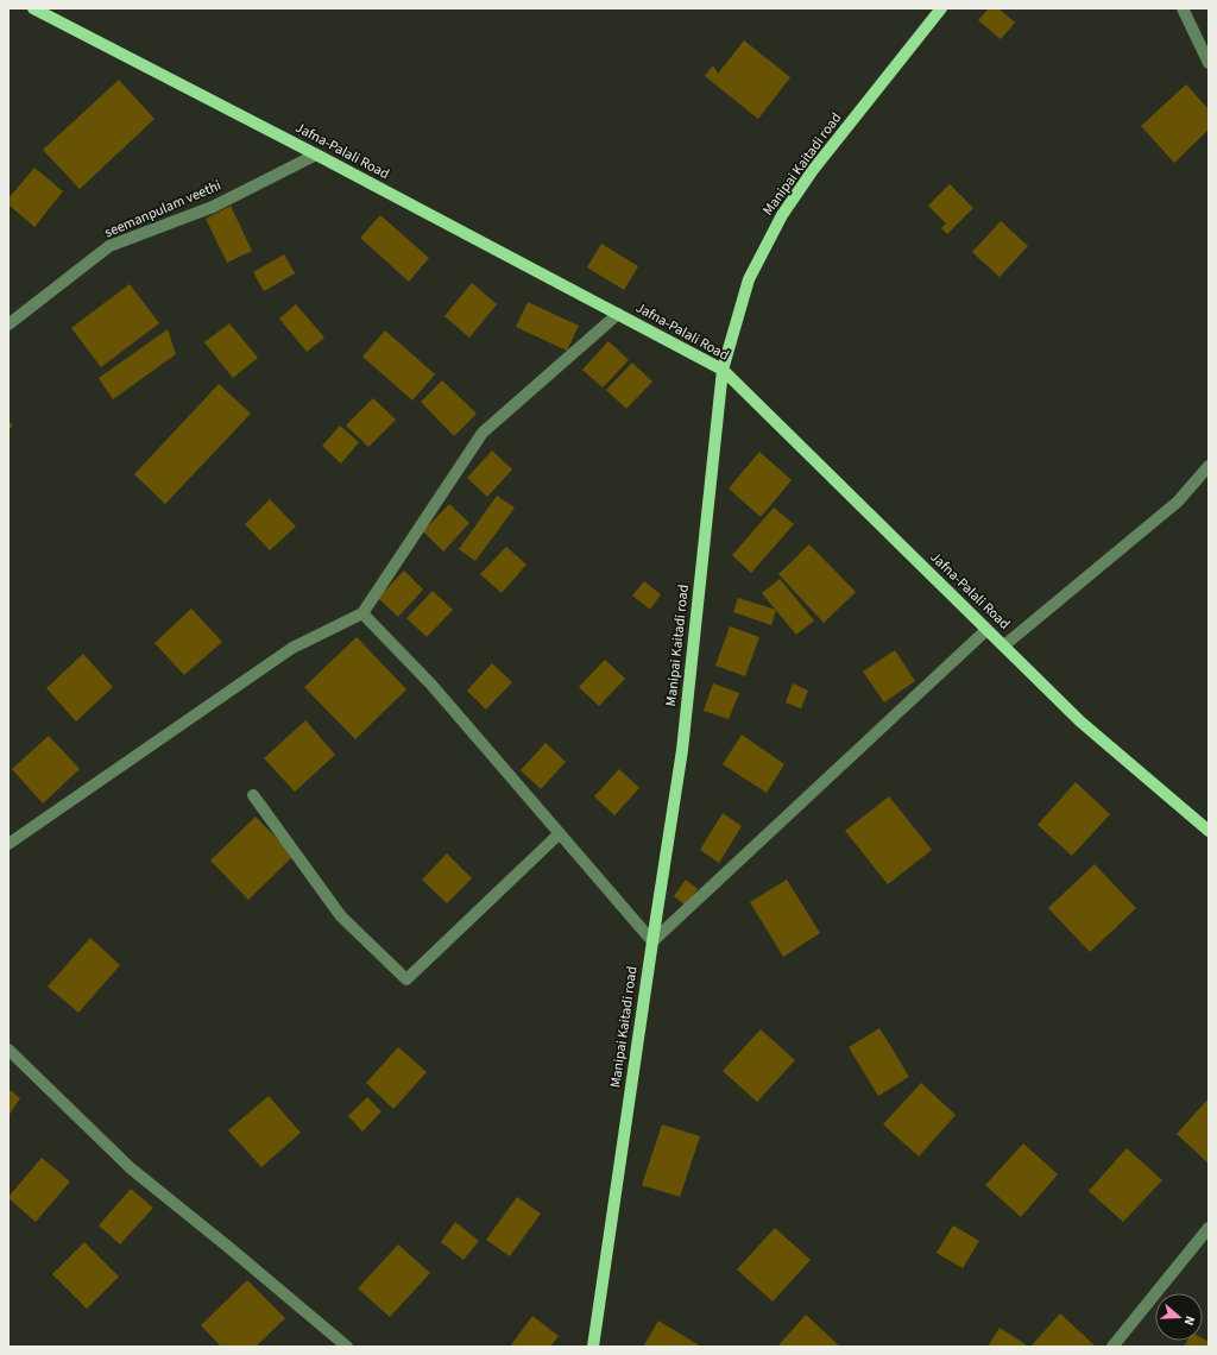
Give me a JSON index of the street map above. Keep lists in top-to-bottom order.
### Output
{
  "streets": {
    "main road": ["Jafna-Palali Road", "Manipai Kaitadi road"],
    "street": ["seemanpulam veethi"]
  },
  "crossings": [
    ["Jafna-Palali Road", "Manipai Kaitadi road"],
    ["Jafna-Palali Road", "seemanpulam veethi"]
  ],
  "north": "right"
}
